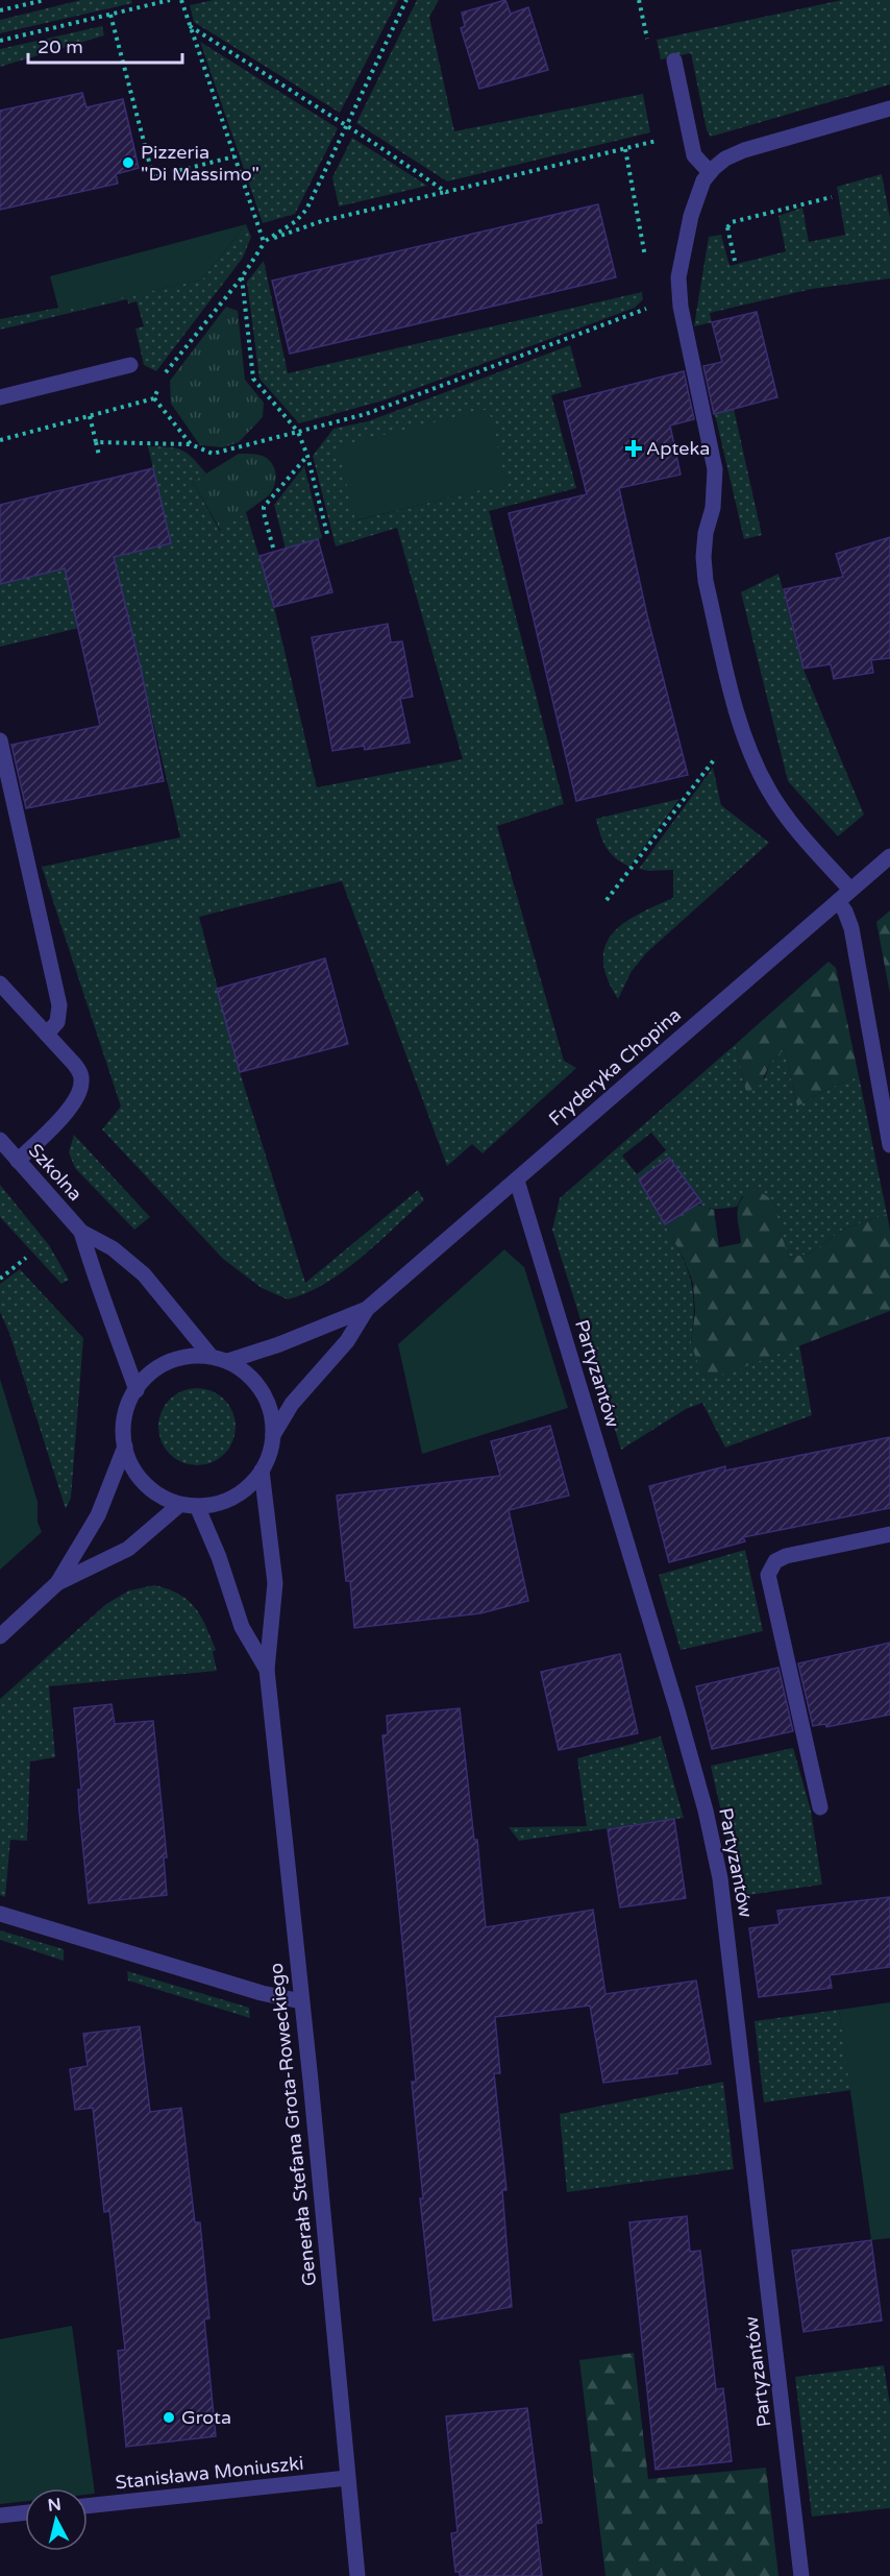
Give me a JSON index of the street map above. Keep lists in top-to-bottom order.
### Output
{
  "streets": {
    "street": [
      "Fryderyka Chopina",
      "Szkolna",
      "Partyzantów",
      "Generała Stefana Grota-Roweckiego",
      "Stanisława Moniuszki"
    ]
  },
  "crossings": [
    ["Fryderyka Chopina", "Partyzantów"],
    ["Generała Stefana Grota-Roweckiego", "Stanisława Moniuszki"]
  ],
  "places": {
    "other": ["Pizzeria \"Di Massimo\"", "Grota"],
    "health": ["Apteka"]
  },
  "scale_bar": "20 m",
  "north": "top"
}
